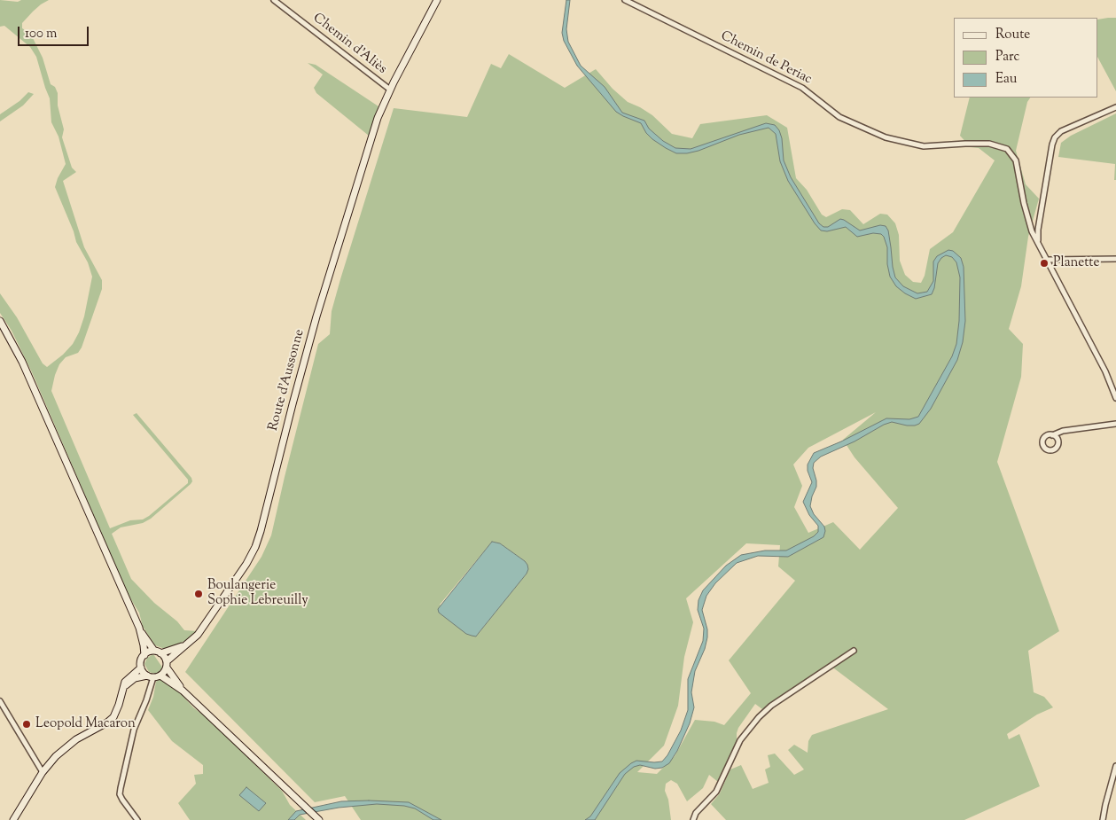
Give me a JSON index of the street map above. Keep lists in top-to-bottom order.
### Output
{
  "streets": {
    "main road": ["Route d'Aussonne"],
    "street": ["Chemin d'Aliès", "Chemin de Periac"]
  },
  "crossings": [
    ["Chemin d'Aliès", "Route d'Aussonne"]
  ],
  "places": ["Planette", "Boulangerie Sophie Lebreuilly", "Leopold Macaron"],
  "legend": ["Route", "Parc", "Eau"],
  "scale_bar": "100 m"
}
